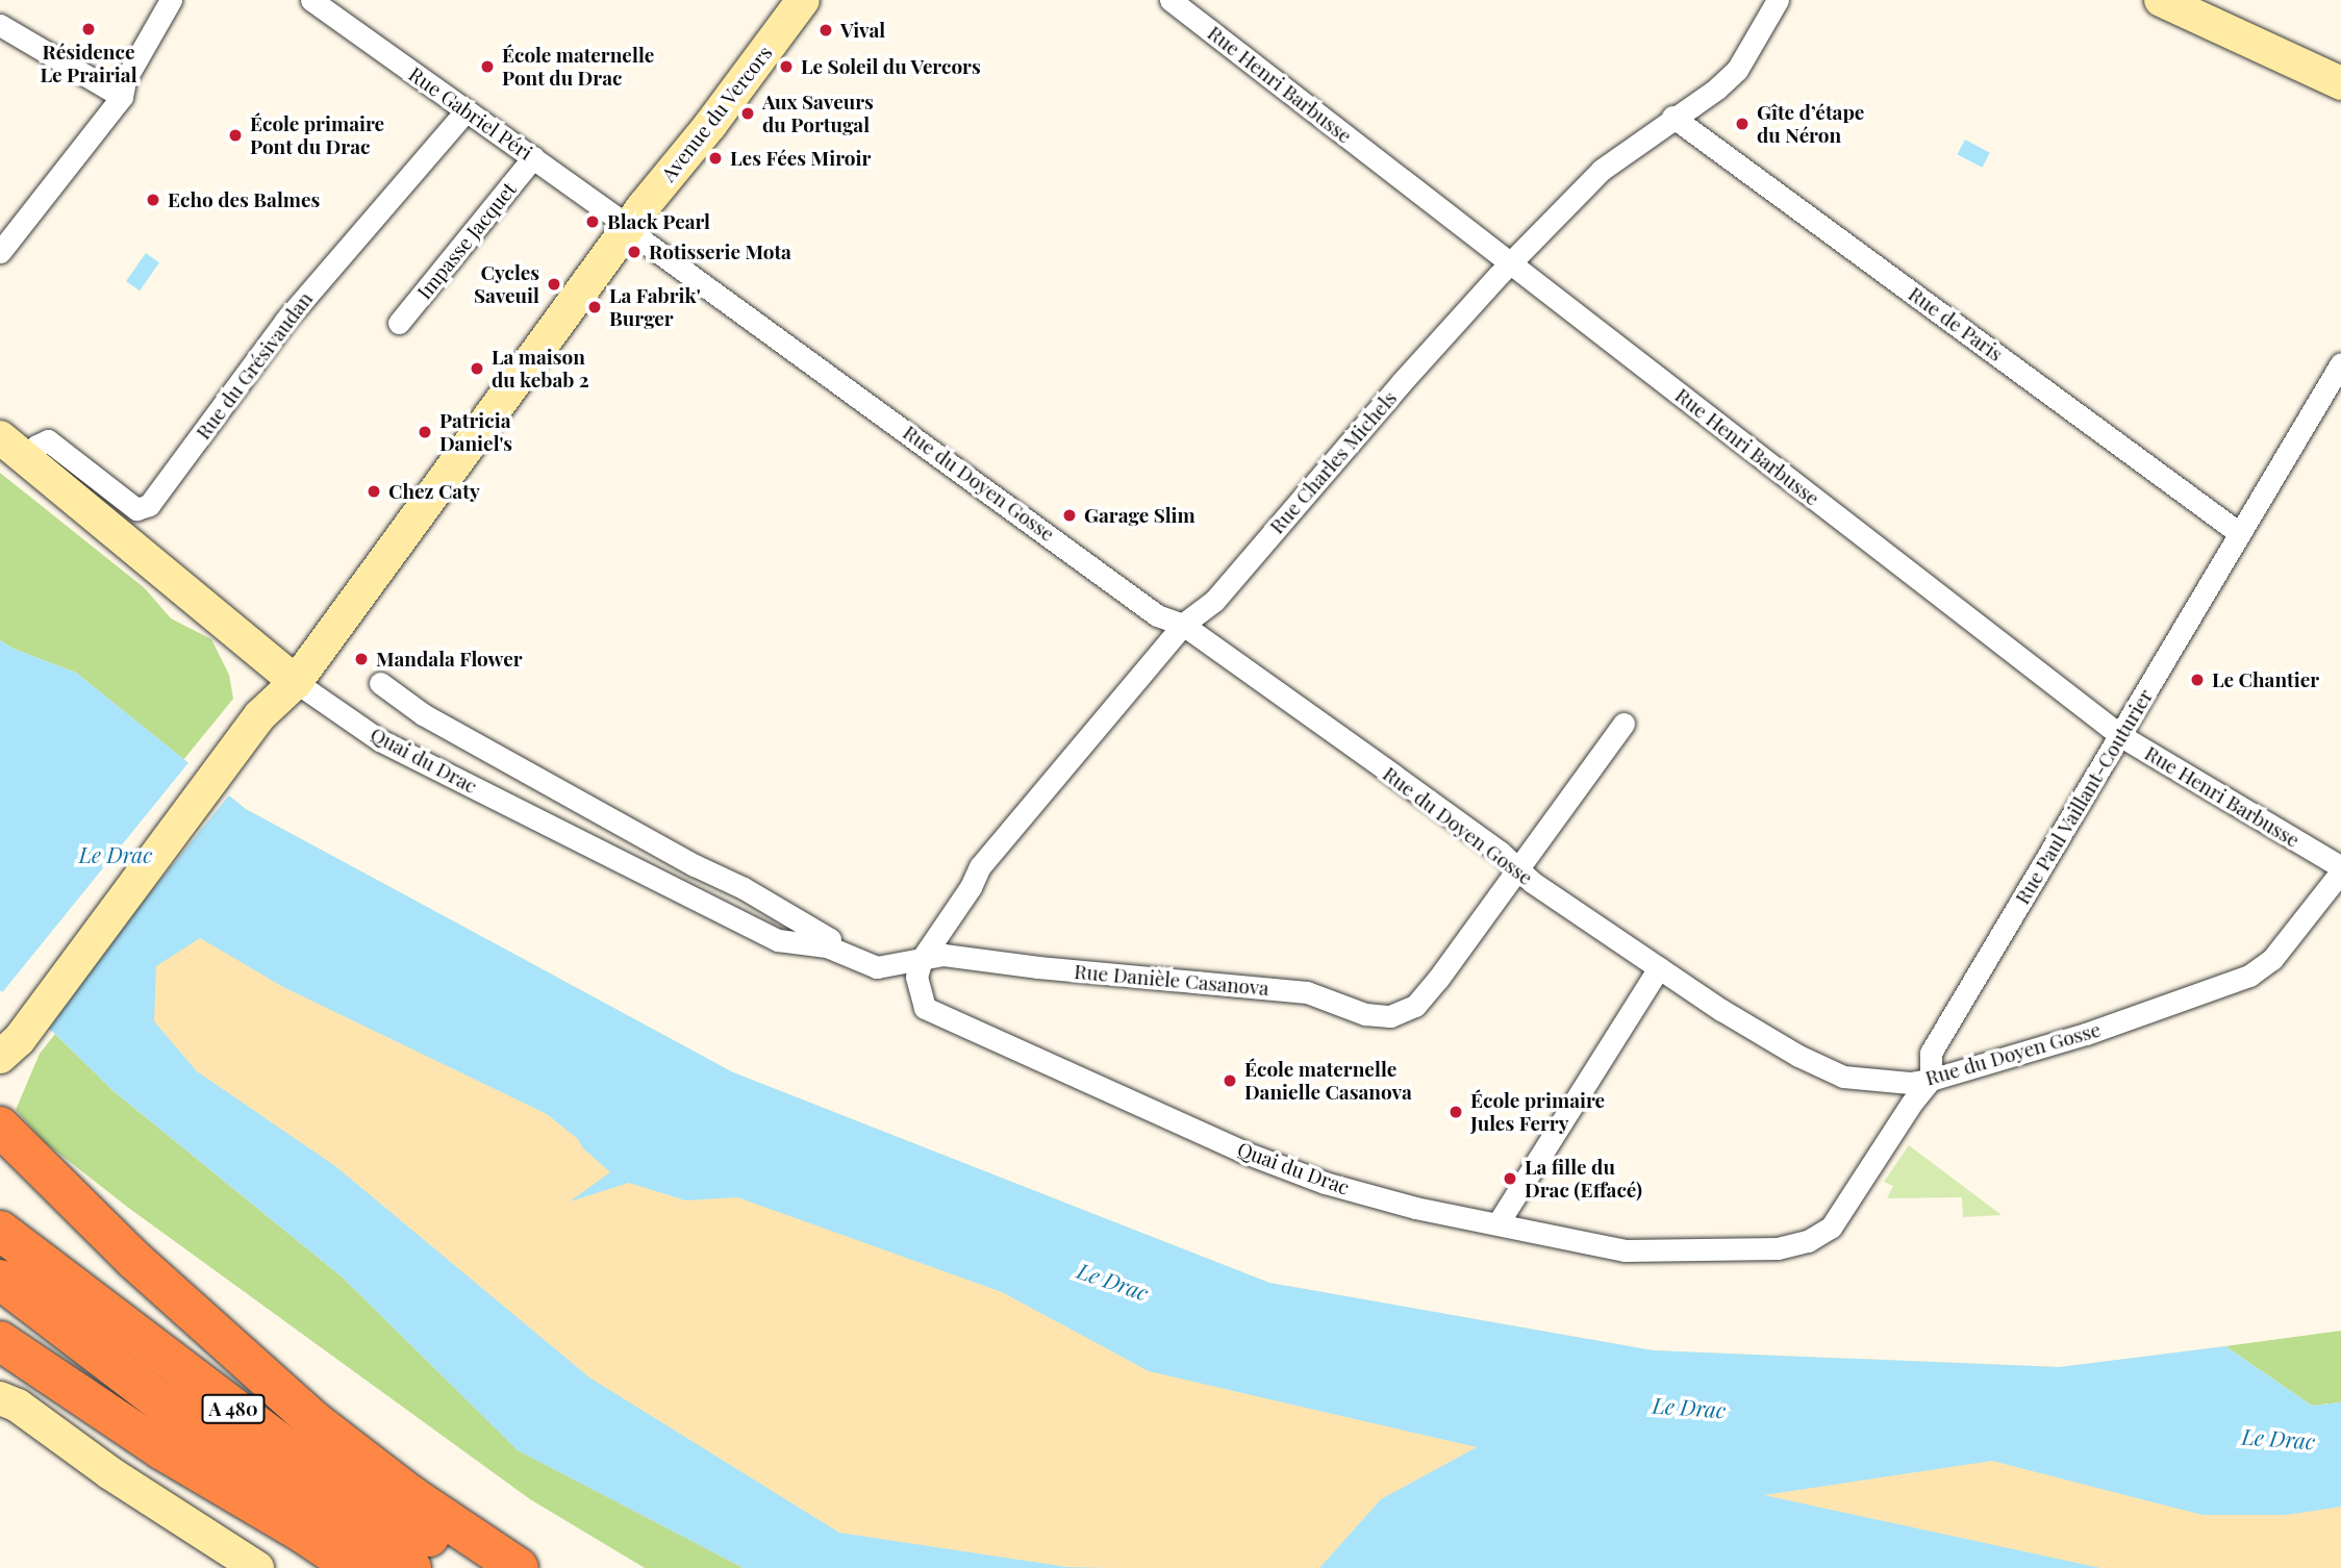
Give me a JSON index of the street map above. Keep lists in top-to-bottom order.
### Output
{
  "streets": {
    "highway": ["A 480"],
    "street": [
      "Rue Henri Barbusse",
      "Rue Gabriel Péri",
      "Avenue du Vercors",
      "Impasse Jacquet",
      "Rue de Paris",
      "Rue du Grésivaudan",
      "Rue Charles Michels",
      "Rue du Doyen Gosse",
      "Quai du Drac",
      "Rue Paul Vaillant-Couturier",
      "Rue Danièle Casanova"
    ]
  },
  "crossings": [
    ["Rue Henri Barbusse", "Rue Charles Michels"],
    ["Rue Henri Barbusse", "Rue du Doyen Gosse"],
    ["Rue Henri Barbusse", "Rue Paul Vaillant-Couturier"],
    ["Rue Gabriel Péri", "Avenue du Vercors"],
    ["Rue Gabriel Péri", "Impasse Jacquet"],
    ["Rue Gabriel Péri", "Rue du Grésivaudan"],
    ["Rue Gabriel Péri", "Rue du Doyen Gosse"],
    ["Avenue du Vercors", "Rue du Doyen Gosse"],
    ["Avenue du Vercors", "Quai du Drac"],
    ["Rue de Paris", "Rue Charles Michels"],
    ["Rue de Paris", "Rue Paul Vaillant-Couturier"],
    ["Rue du Grésivaudan", "Quai du Drac"],
    ["Rue Charles Michels", "Rue du Doyen Gosse"],
    ["Rue Charles Michels", "Quai du Drac"],
    ["Rue Charles Michels", "Rue Danièle Casanova"],
    ["Rue du Doyen Gosse", "Quai du Drac"],
    ["Rue du Doyen Gosse", "Rue Paul Vaillant-Couturier"],
    ["Rue du Doyen Gosse", "Rue Danièle Casanova"],
    ["Quai du Drac", "Rue Paul Vaillant-Couturier"],
    ["Quai du Drac", "Rue Danièle Casanova"]
  ],
  "water": ["Le Drac"],
  "places": [
    "Résidence Le Prairial",
    "Vival",
    "École maternelle Pont du Drac",
    "Le Soleil du Vercors",
    "Aux Saveurs du Portugal",
    "Gîte d’étape du Néron",
    "École primaire Pont du Drac",
    "Les Fées Miroir",
    "Echo des Balmes",
    "Black Pearl",
    "Rotisserie Mota",
    "Cycles Saveuil",
    "La Fabrik' Burger",
    "La maison du kebab 2",
    "Patricia Daniel's",
    "Chez Caty",
    "Garage Slim",
    "Mandala Flower",
    "Le Chantier",
    "École maternelle Danielle Casanova",
    "École primaire Jules Ferry",
    "La fille du Drac (Effacé)"
  ]
}
